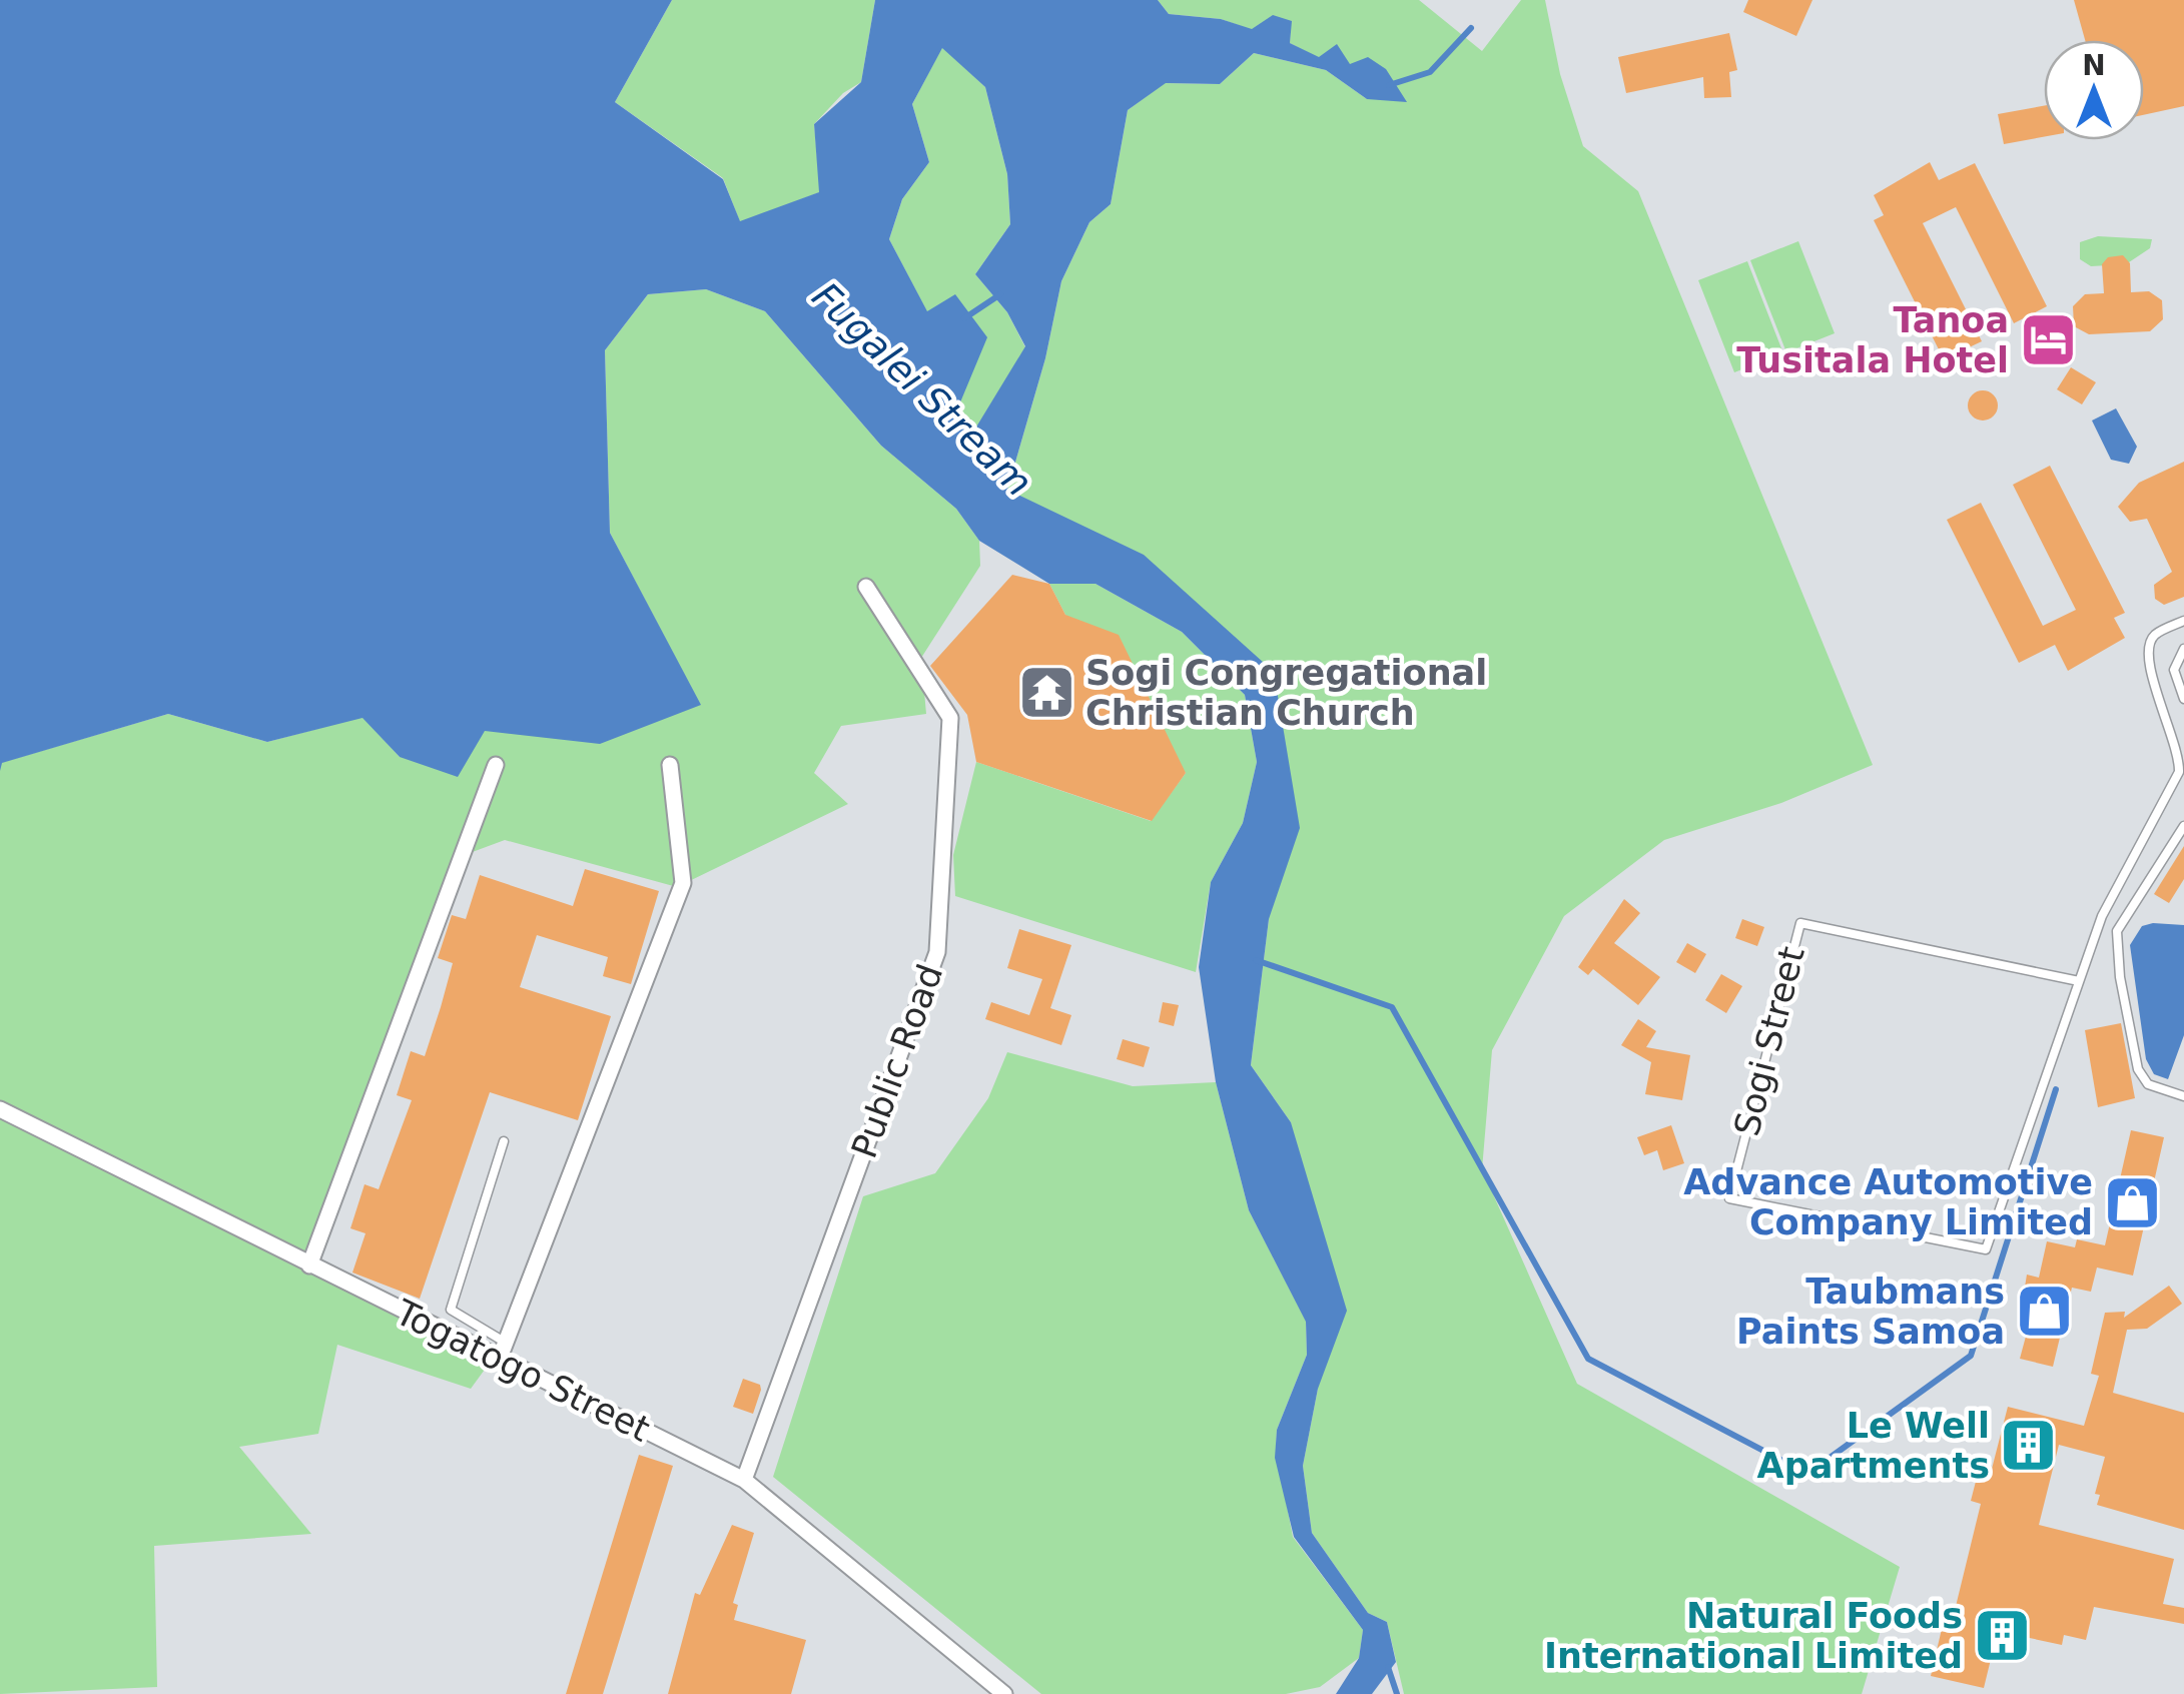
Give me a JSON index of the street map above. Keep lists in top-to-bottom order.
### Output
{
  "streets": {
    "street": ["Public Road", "Togatogo Street"],
    "lane": ["Sogi Street"]
  },
  "crossings": [
    ["Public Road", "Togatogo Street"]
  ],
  "water": ["Fugalei Stream"],
  "places": {
    "hotel": ["Tanoa Tusitala Hotel"],
    "temple": ["Sogi Congregational Christian Church"],
    "shop": ["Advance Automotive Company Limited", "Taubmans Paints Samoa"],
    "building": ["Le Well Apartments", "Natural Foods International Limited"]
  },
  "north": "top"
}
